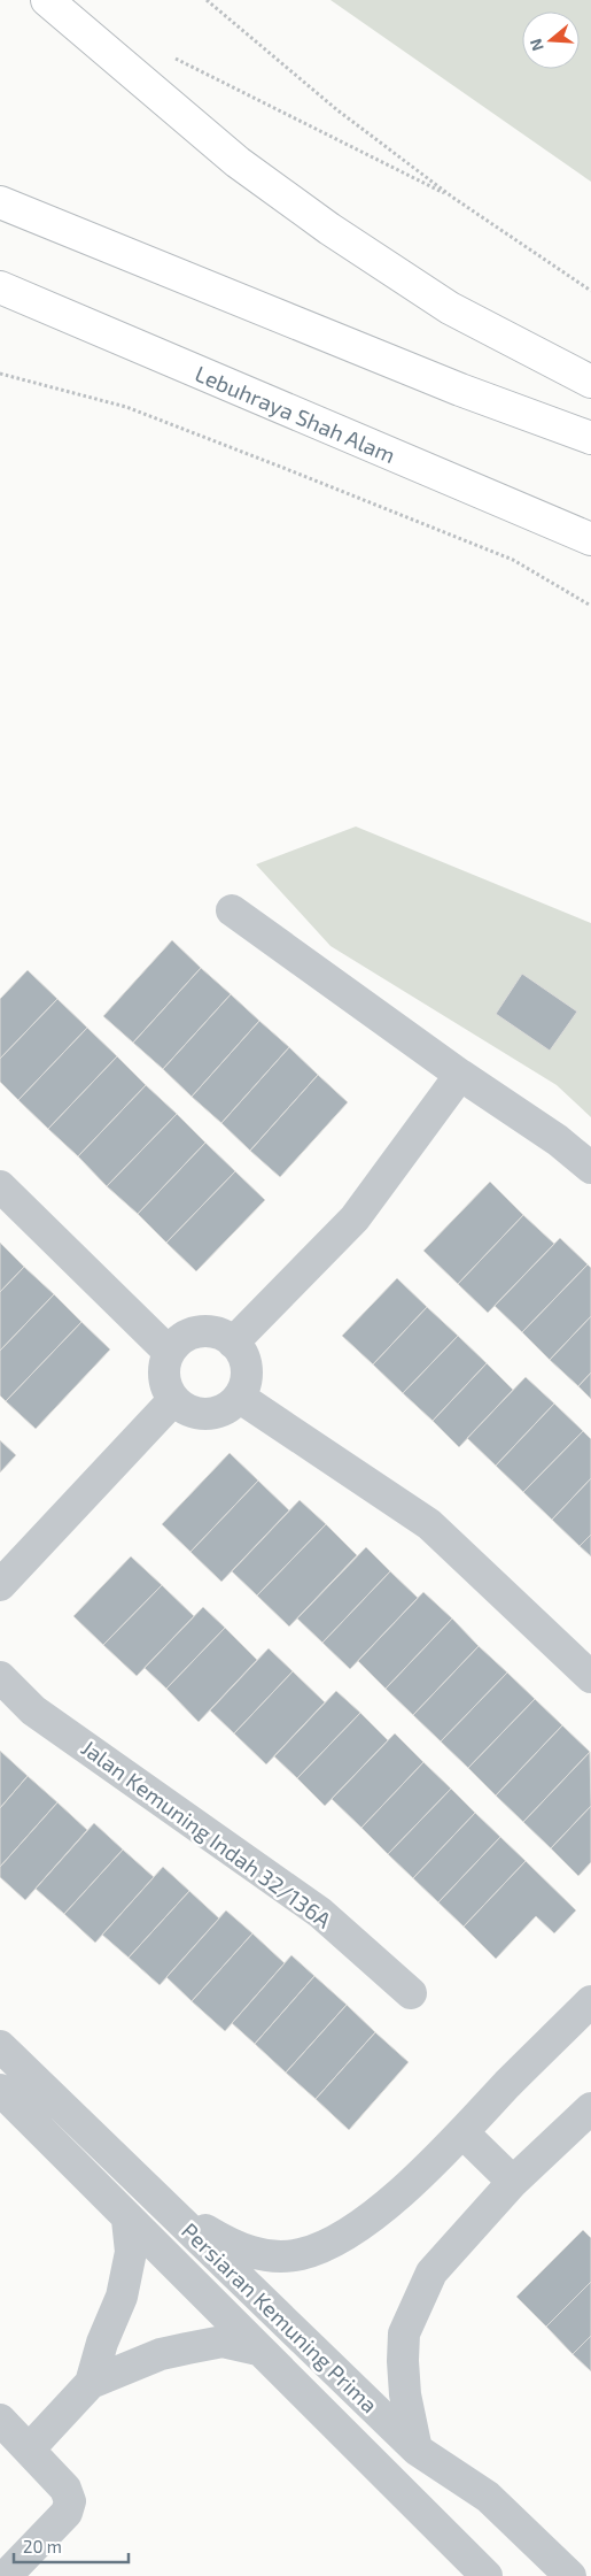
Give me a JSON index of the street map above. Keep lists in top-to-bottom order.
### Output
{
  "streets": {
    "highway": ["Lebuhraya Shah Alam"],
    "street": ["Jalan Kemuning Indah 32/136A", "Persiaran Kemuning Prima"]
  },
  "scale_bar": "20 m",
  "north": "left"
}
